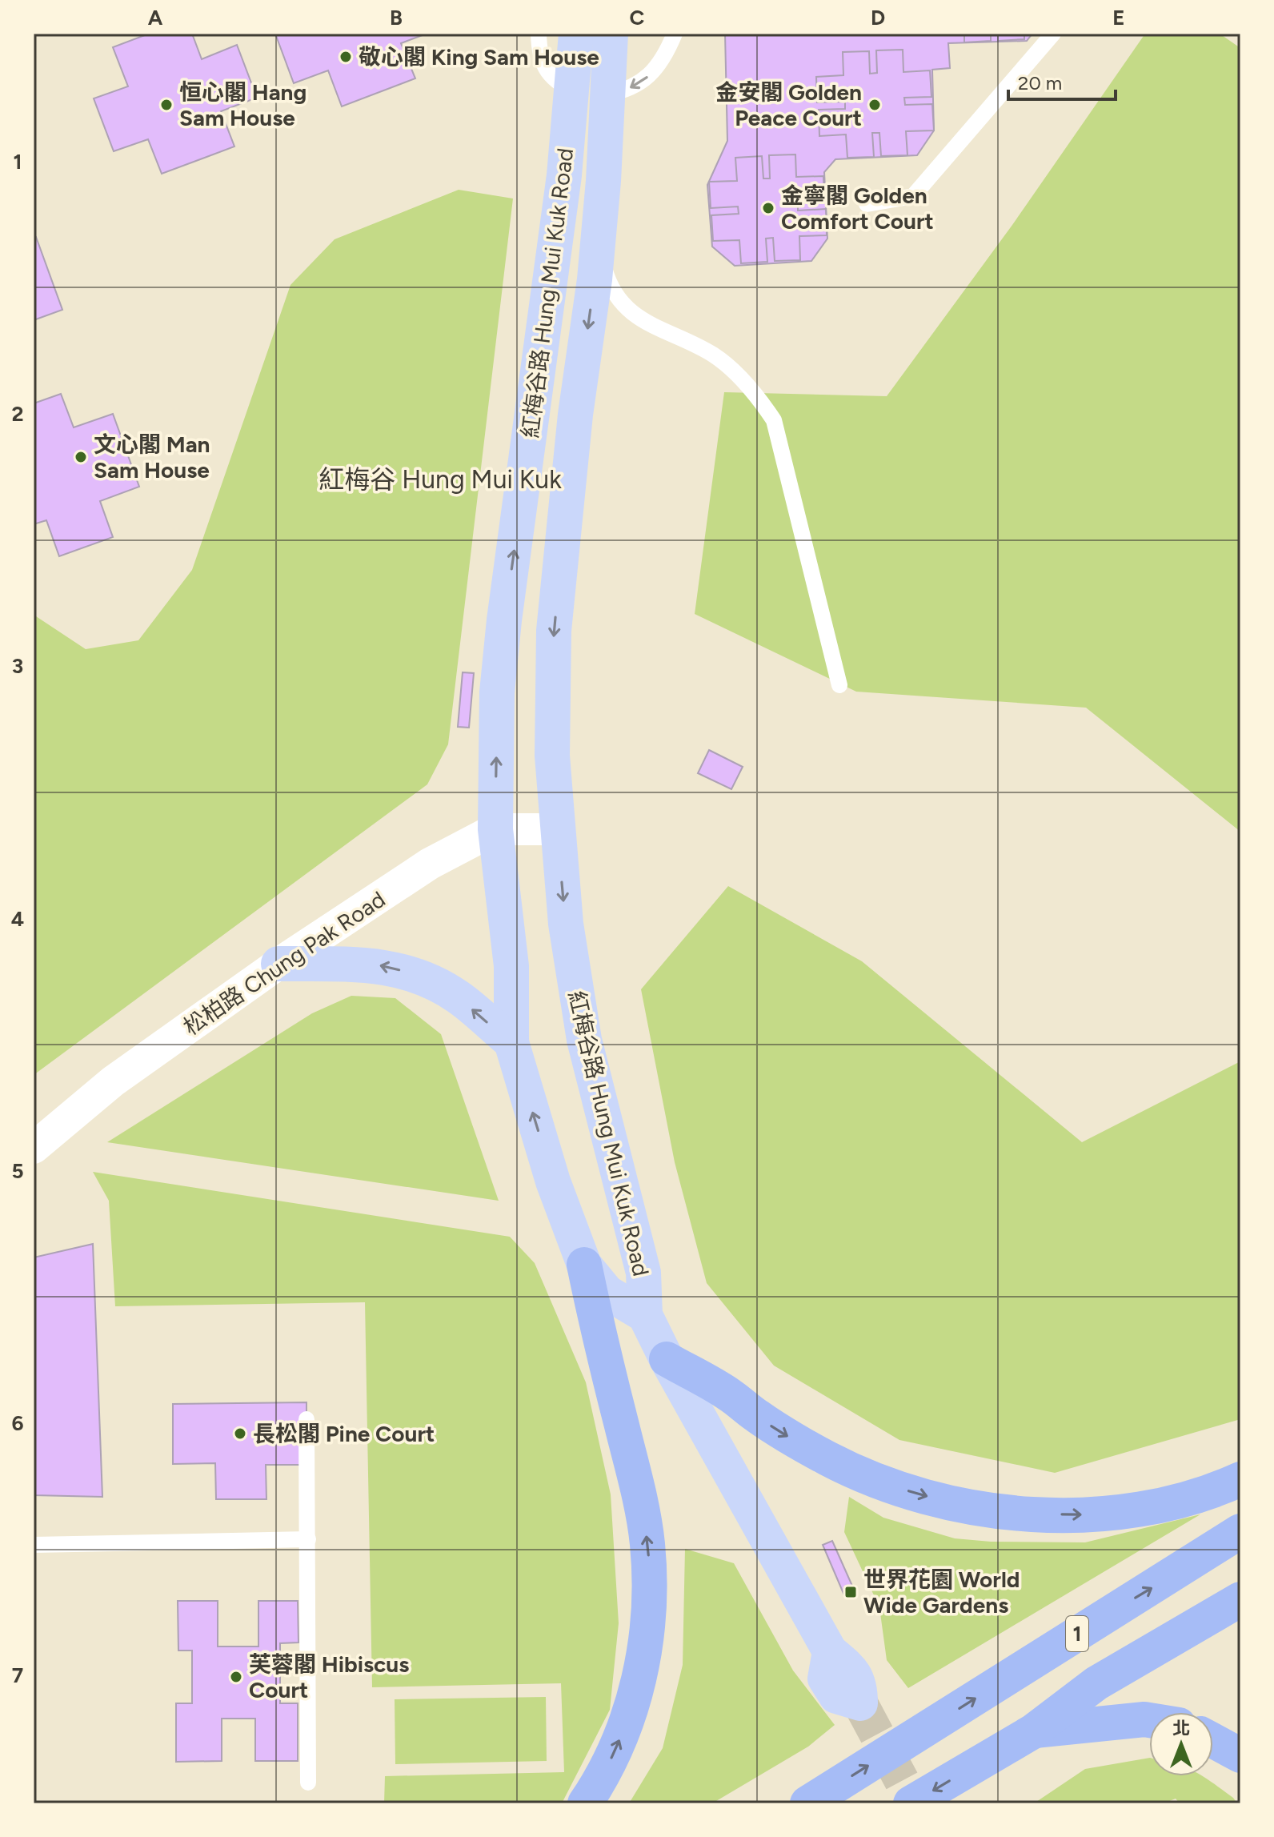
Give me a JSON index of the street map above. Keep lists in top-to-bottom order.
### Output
{
  "streets": {
    "highway": ["1"],
    "main road": ["紅梅谷路 Hung Mui Kuk Road"],
    "street": ["松柏路 Chung Pak Road"]
  },
  "crossings": [
    ["紅梅谷路 Hung Mui Kuk Road", "松柏路 Chung Pak Road"]
  ],
  "districts": ["紅梅谷 Hung Mui Kuk"],
  "places": {
    "other": [
      "敬心閣 King Sam House",
      "恒心閣 Hang Sam House",
      "金安閣 Golden Peace Court",
      "金寧閣 Golden Comfort Court",
      "文心閣 Man Sam House",
      "長松閣 Pine Court",
      "芙蓉閣 Hibiscus Court"
    ],
    "transit": ["世界花園 World Wide Gardens"]
  },
  "scale_bar": "20 m",
  "north": "top",
  "grid": {
    "columns": [
      "A",
      "B",
      "C",
      "D",
      "E"
    ],
    "rows": [
      "1",
      "2",
      "3",
      "4",
      "5",
      "6",
      "7"
    ]
  }
}
